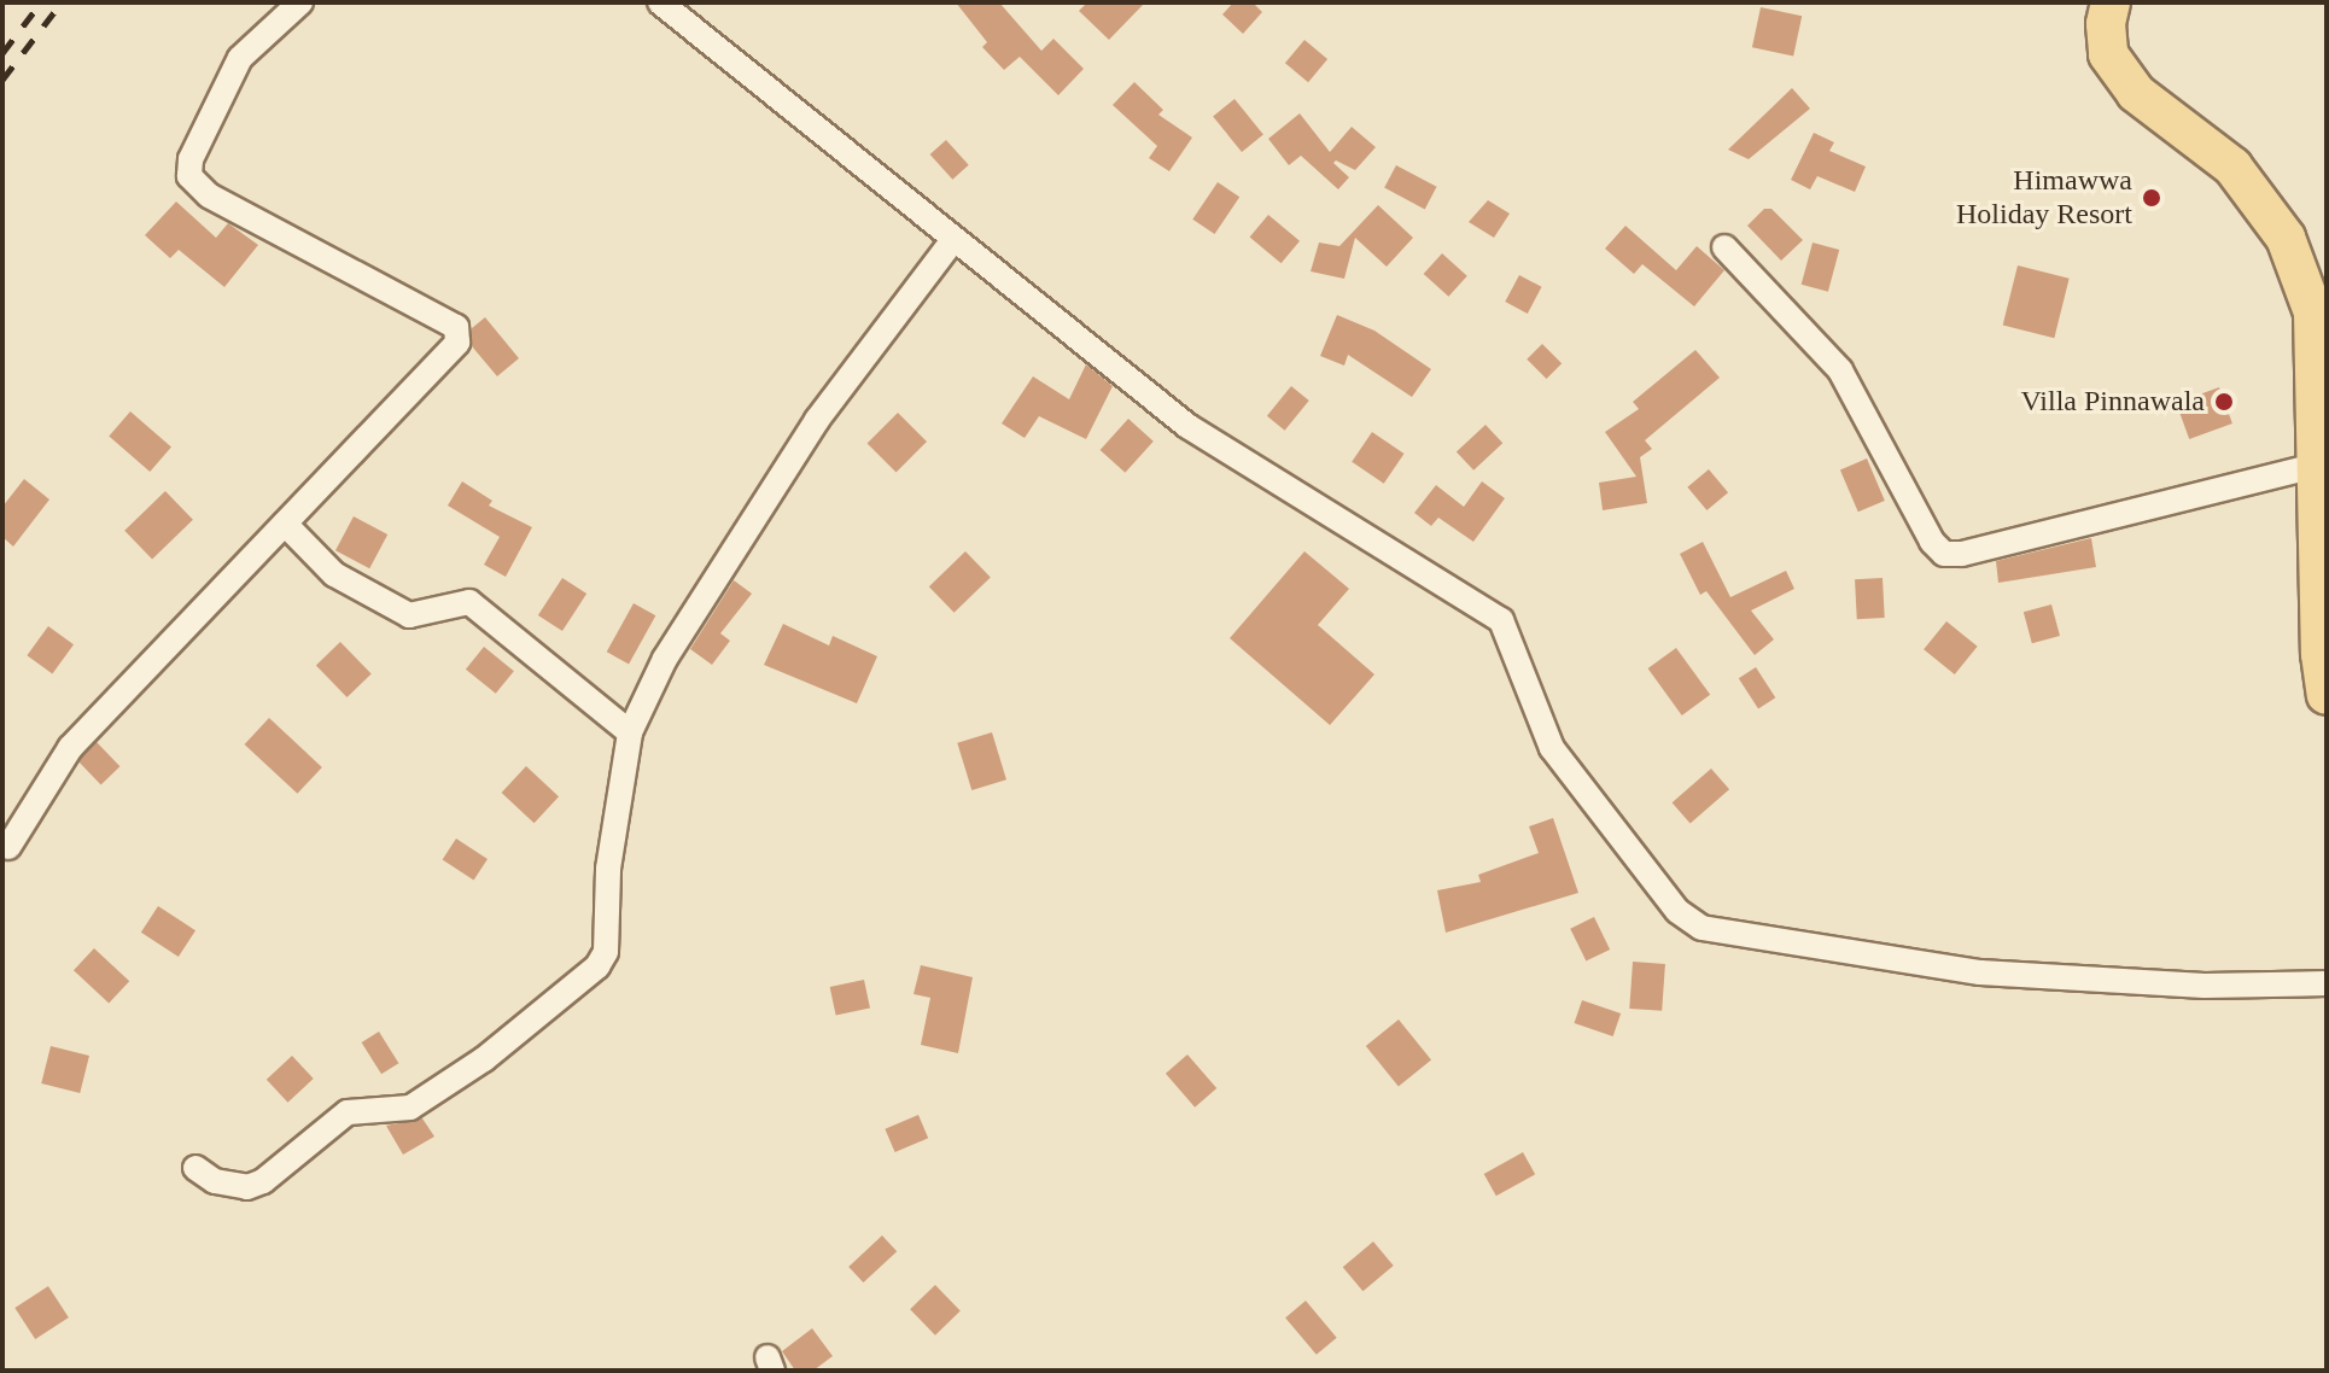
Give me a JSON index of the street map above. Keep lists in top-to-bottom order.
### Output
{
  "places": ["Himawwa Holiday Resort", "Villa Pinnawala"]
}
